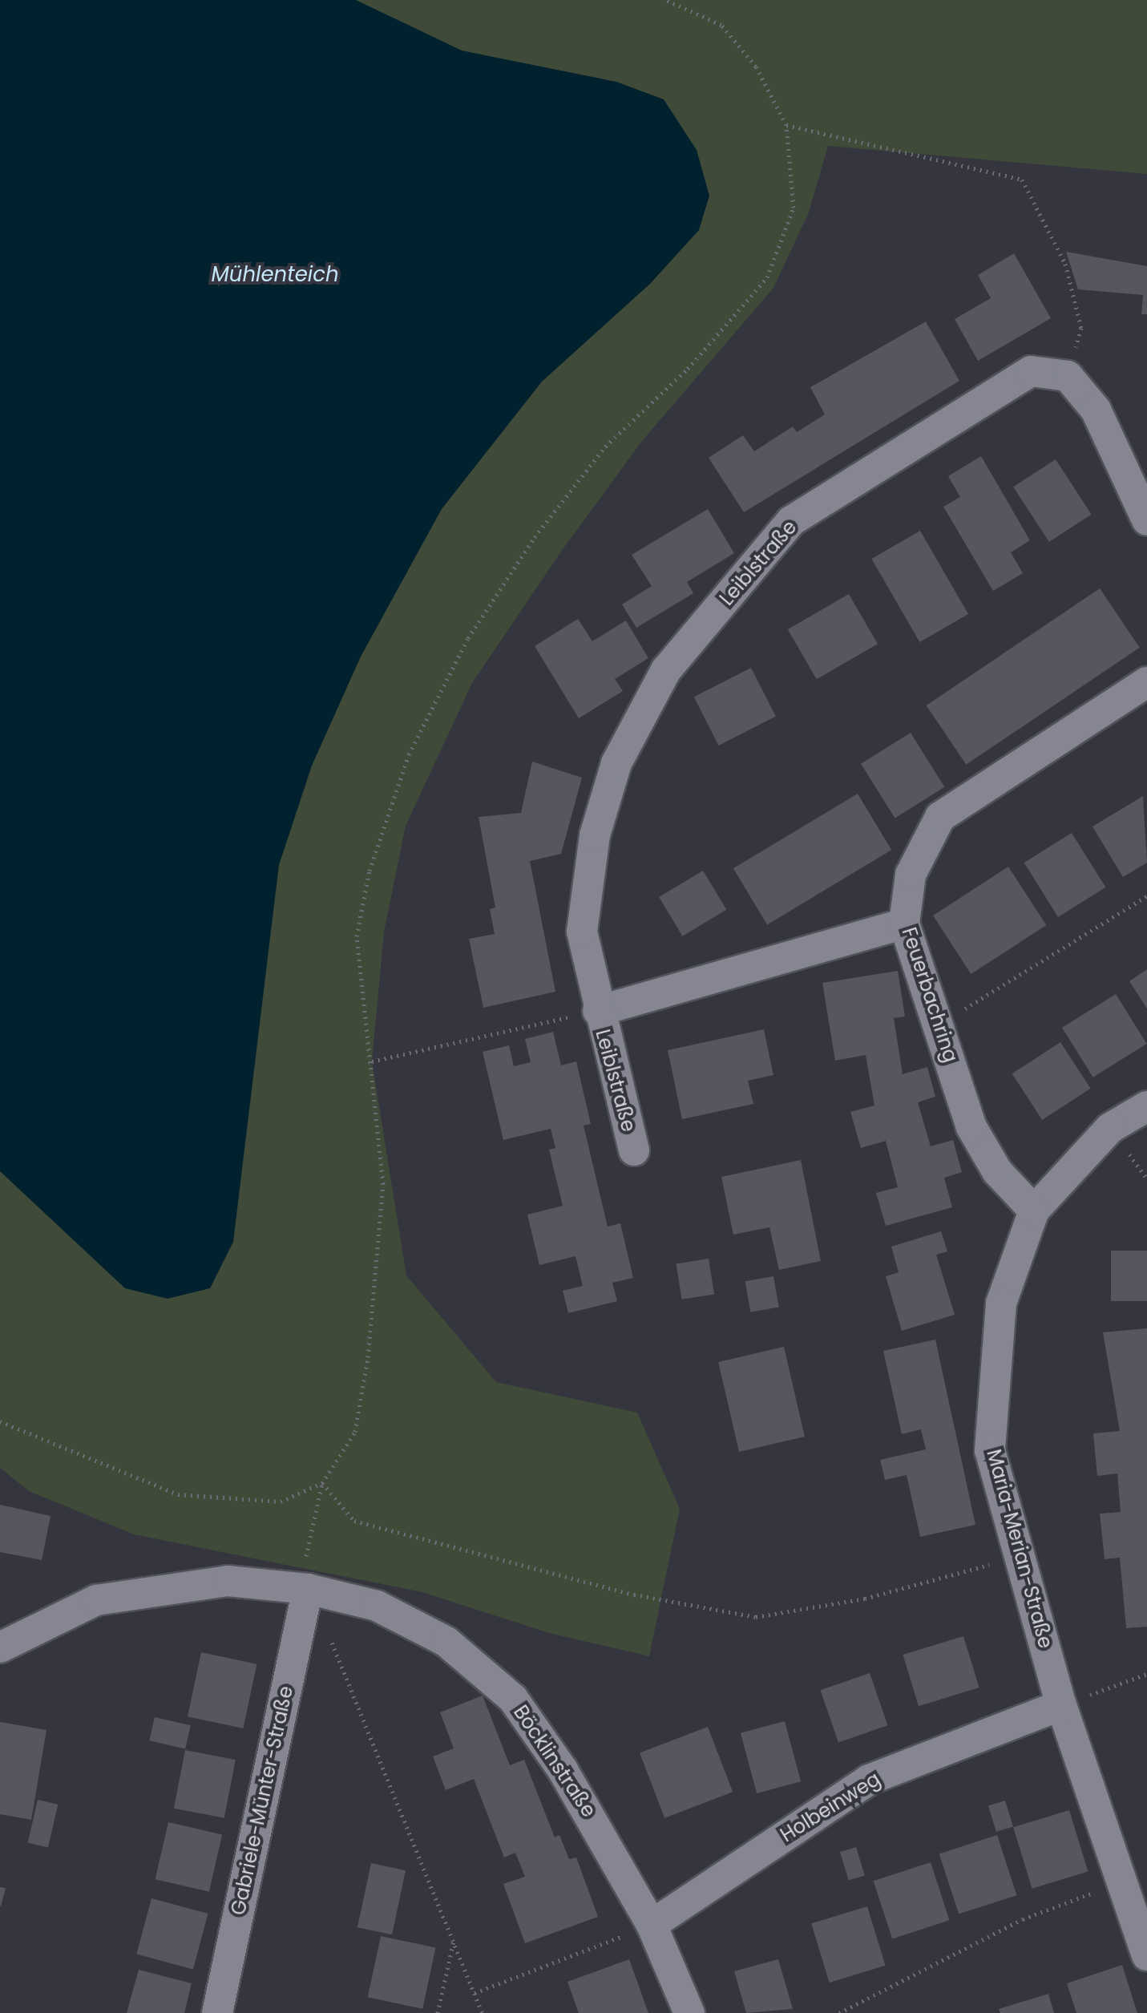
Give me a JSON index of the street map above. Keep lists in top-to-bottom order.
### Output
{
  "streets": {
    "street": [
      "Leiblstraße",
      "Feuerbachring",
      "Maria-Merian-Straße",
      "Böcklinstraße",
      "Gabriele-Münter-Straße",
      "Holbeinweg"
    ]
  },
  "crossings": [
    ["Leiblstraße", "Feuerbachring"],
    ["Feuerbachring", "Maria-Merian-Straße"],
    ["Maria-Merian-Straße", "Holbeinweg"],
    ["Böcklinstraße", "Gabriele-Münter-Straße"],
    ["Böcklinstraße", "Holbeinweg"]
  ],
  "water": ["Mühlenteich"]
}
